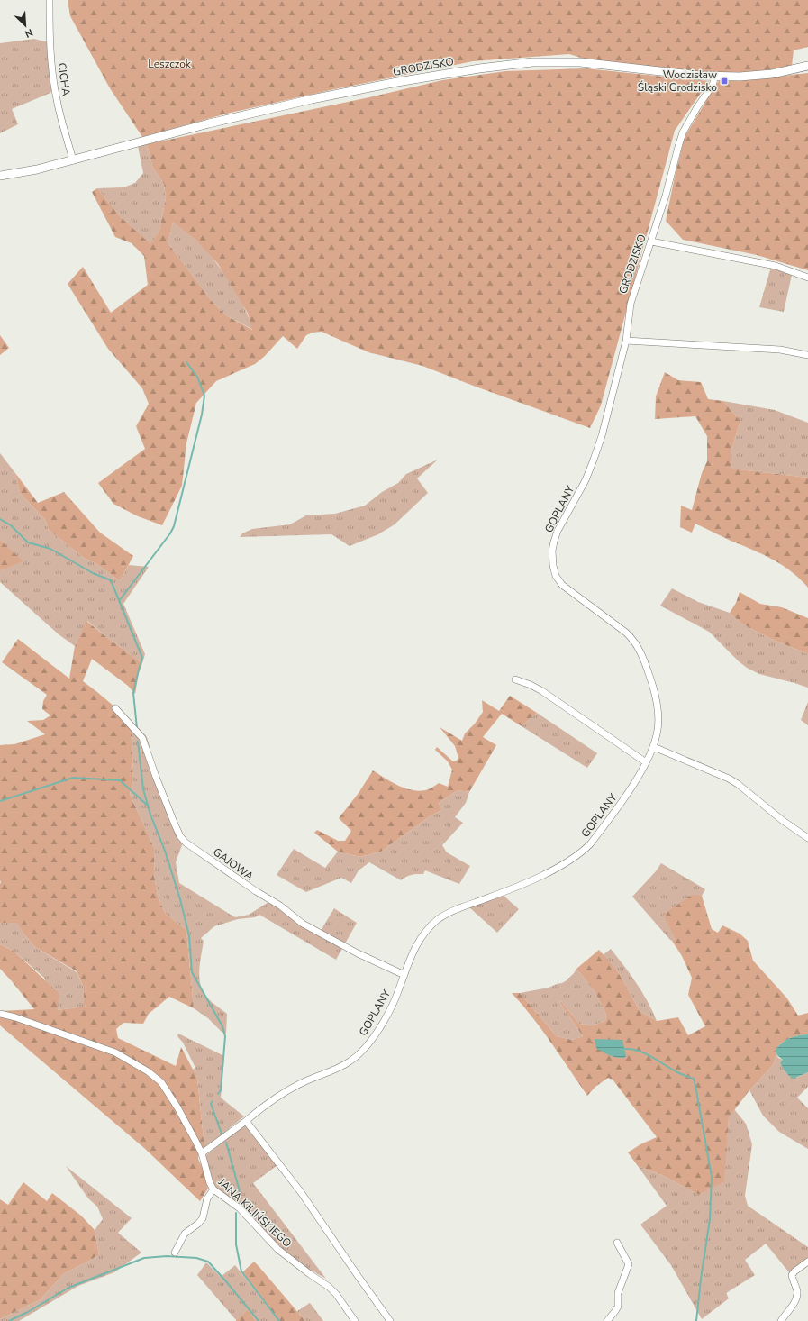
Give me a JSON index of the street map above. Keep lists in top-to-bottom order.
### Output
{
  "streets": {
    "street": [
      "GRODZISKO",
      "CICHA",
      "GOPLANY",
      "GAJOWA",
      "JANA KILIŃSKIEGO"
    ]
  },
  "crossings": [
    ["GRODZISKO", "CICHA"],
    ["GRODZISKO", "GOPLANY"],
    ["GOPLANY", "GAJOWA"],
    ["GOPLANY", "JANA KILIŃSKIEGO"]
  ],
  "parks": ["Leszczok"],
  "places": {
    "transit": ["Wodzisław Śląski Grodzisko"]
  },
  "north": "bottom right"
}
